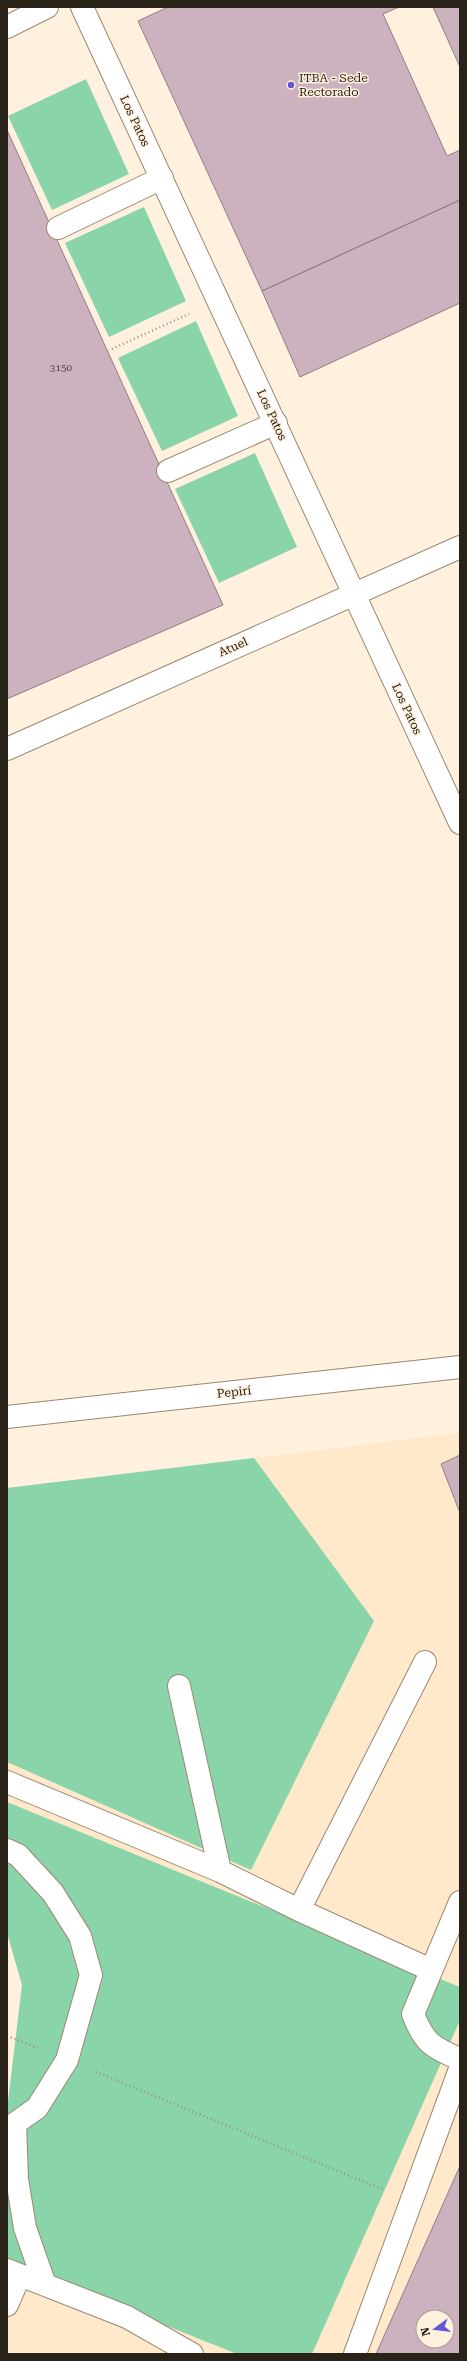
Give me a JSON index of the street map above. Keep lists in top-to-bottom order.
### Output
{
  "streets": {
    "street": ["Los Patos", "Atuel", "Pepirí"]
  },
  "crossings": [
    ["Los Patos", "Atuel"]
  ],
  "places": ["ITBA - Sede Rectorado"],
  "house_numbers": ["3150"],
  "north": "left"
}
